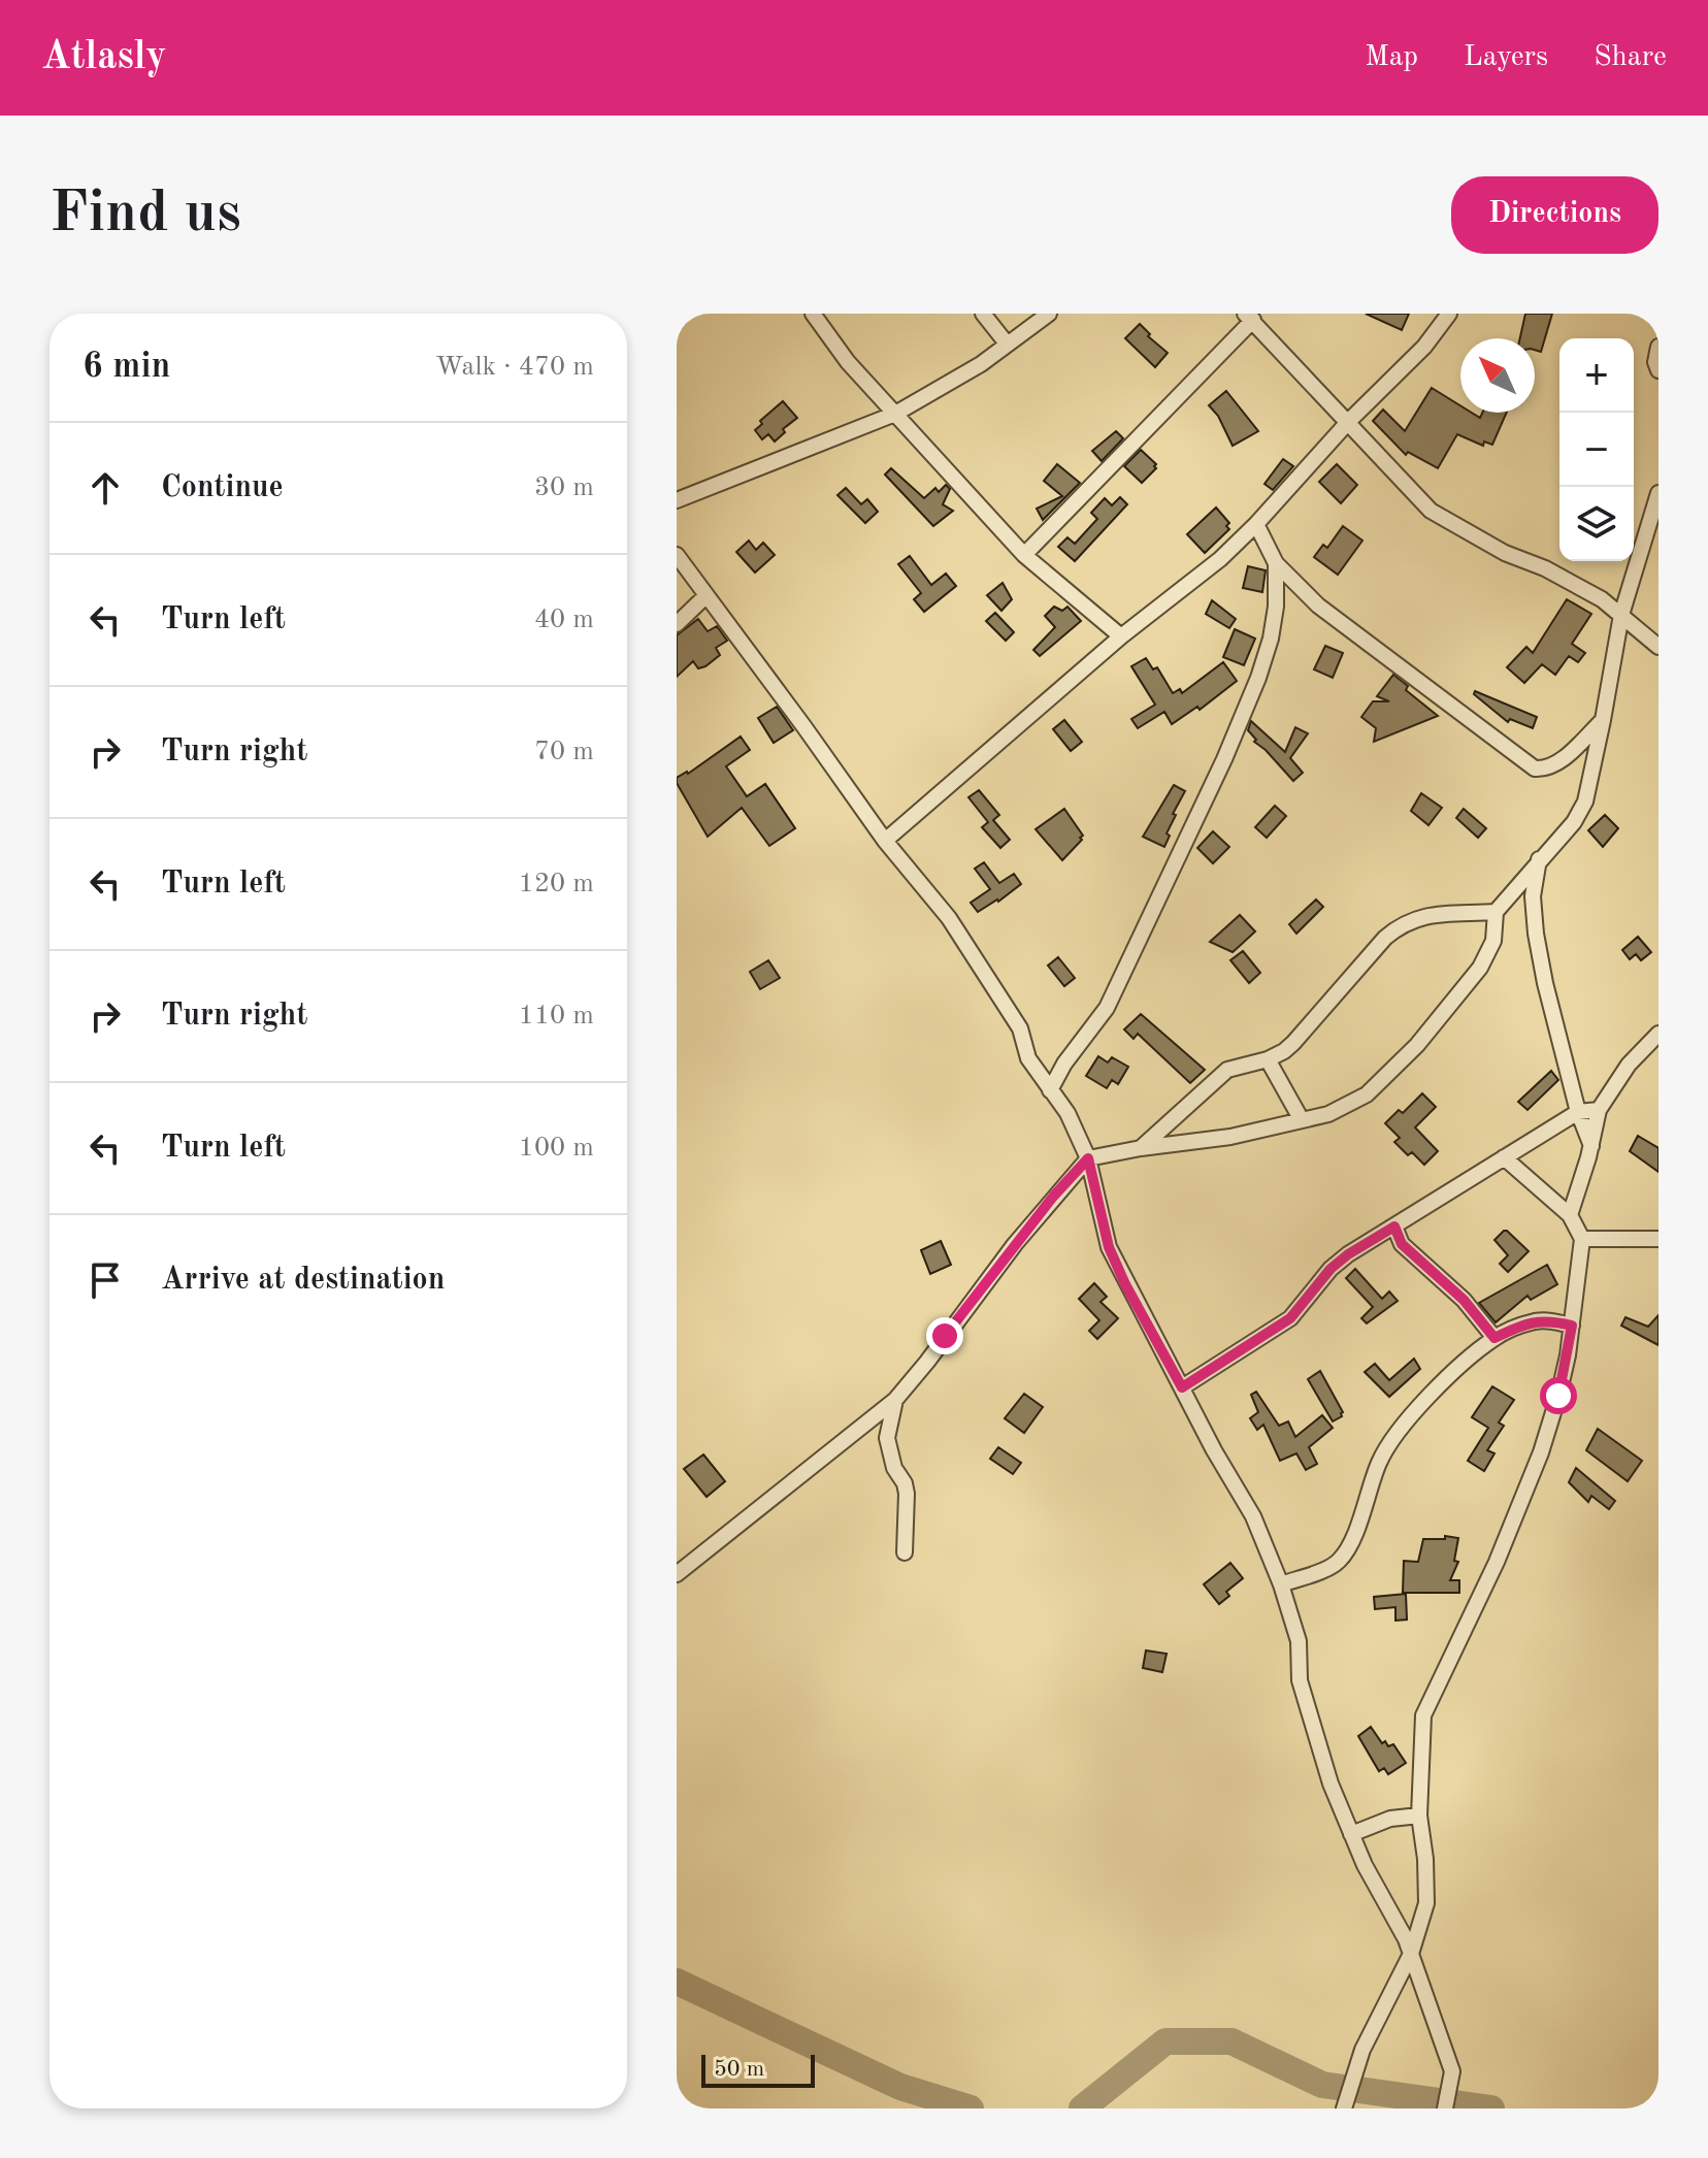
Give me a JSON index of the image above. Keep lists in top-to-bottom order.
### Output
{
  "scale_bar": "50 m",
  "north": "top left",
  "page": {
    "header": "Atlasly",
    "nav": ["Map", "Layers", "Share"],
    "buttons": "Directions",
    "title": "Find us",
    "heading": ["6 min", "Walk · 470 m"],
    "map_buttons": ["+", "−"],
    "list": [
      ["Continue", "30 m"],
      ["Turn left", "40 m"],
      ["Turn right", "70 m"],
      ["Turn left", "120 m"],
      ["Turn right", "110 m"],
      ["Turn left", "100 m"],
      "Arrive at destination"
    ],
    "scale": "50 m"
  }
}
